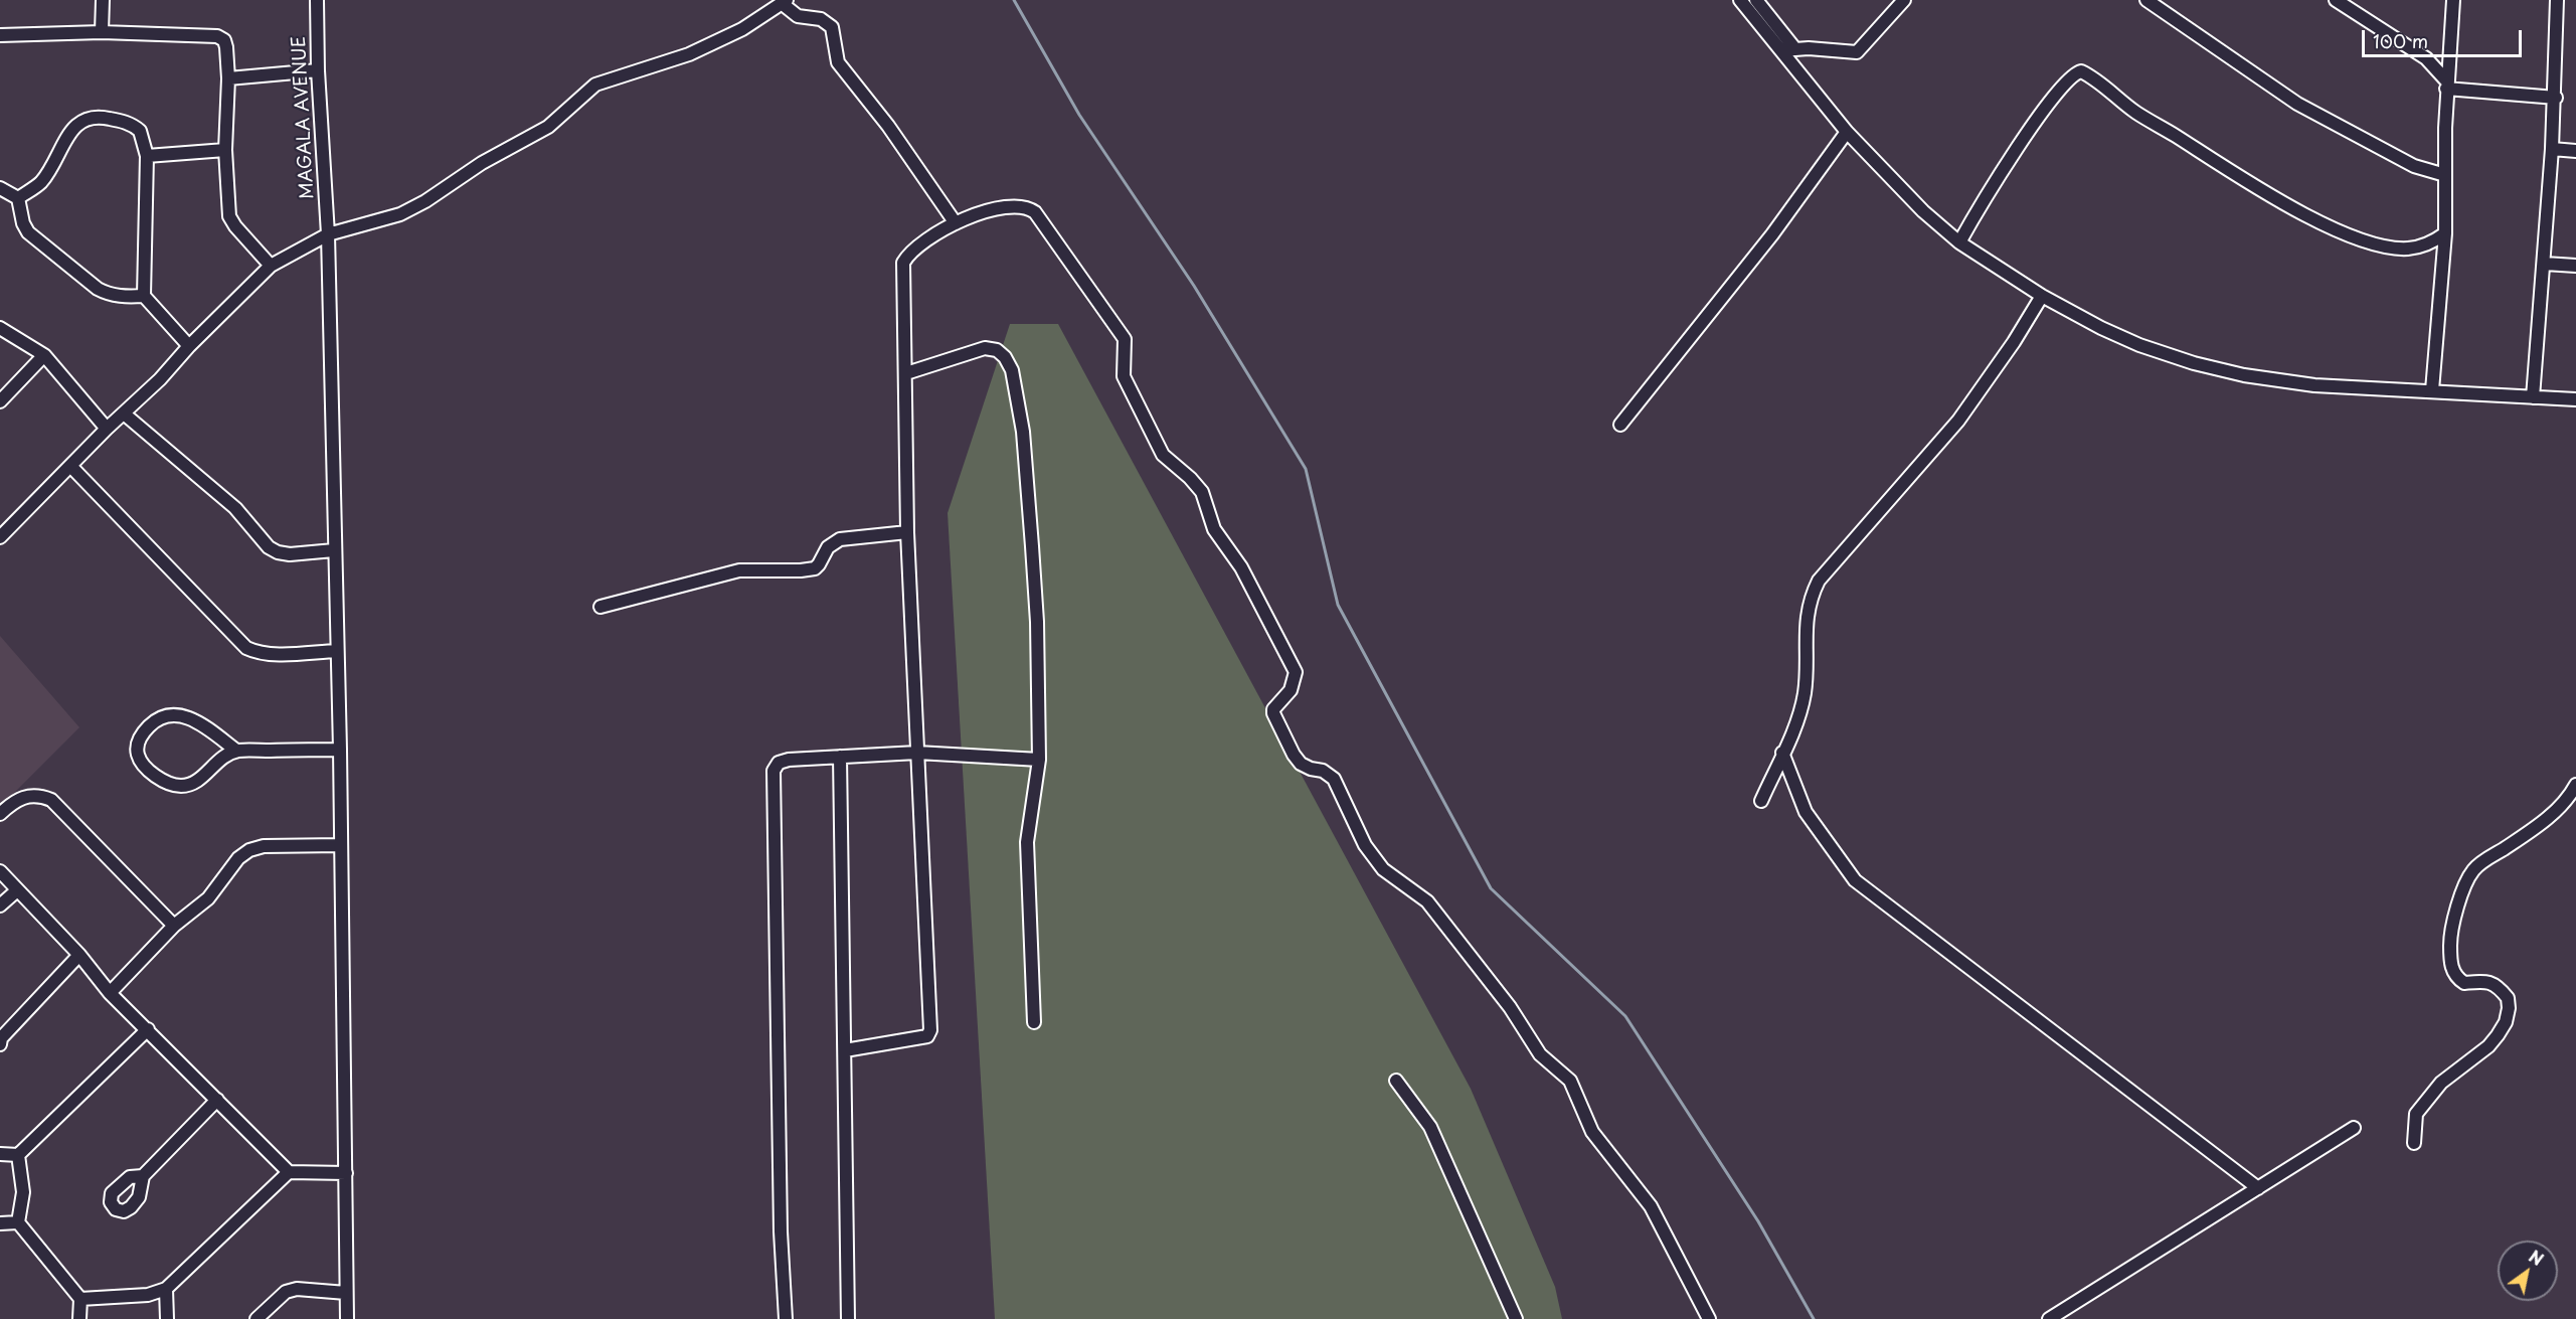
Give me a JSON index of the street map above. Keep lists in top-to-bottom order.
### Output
{
  "streets": {
    "street": ["MAGALA AVENUE"]
  },
  "scale_bar": "100 m",
  "north": "top right"
}
